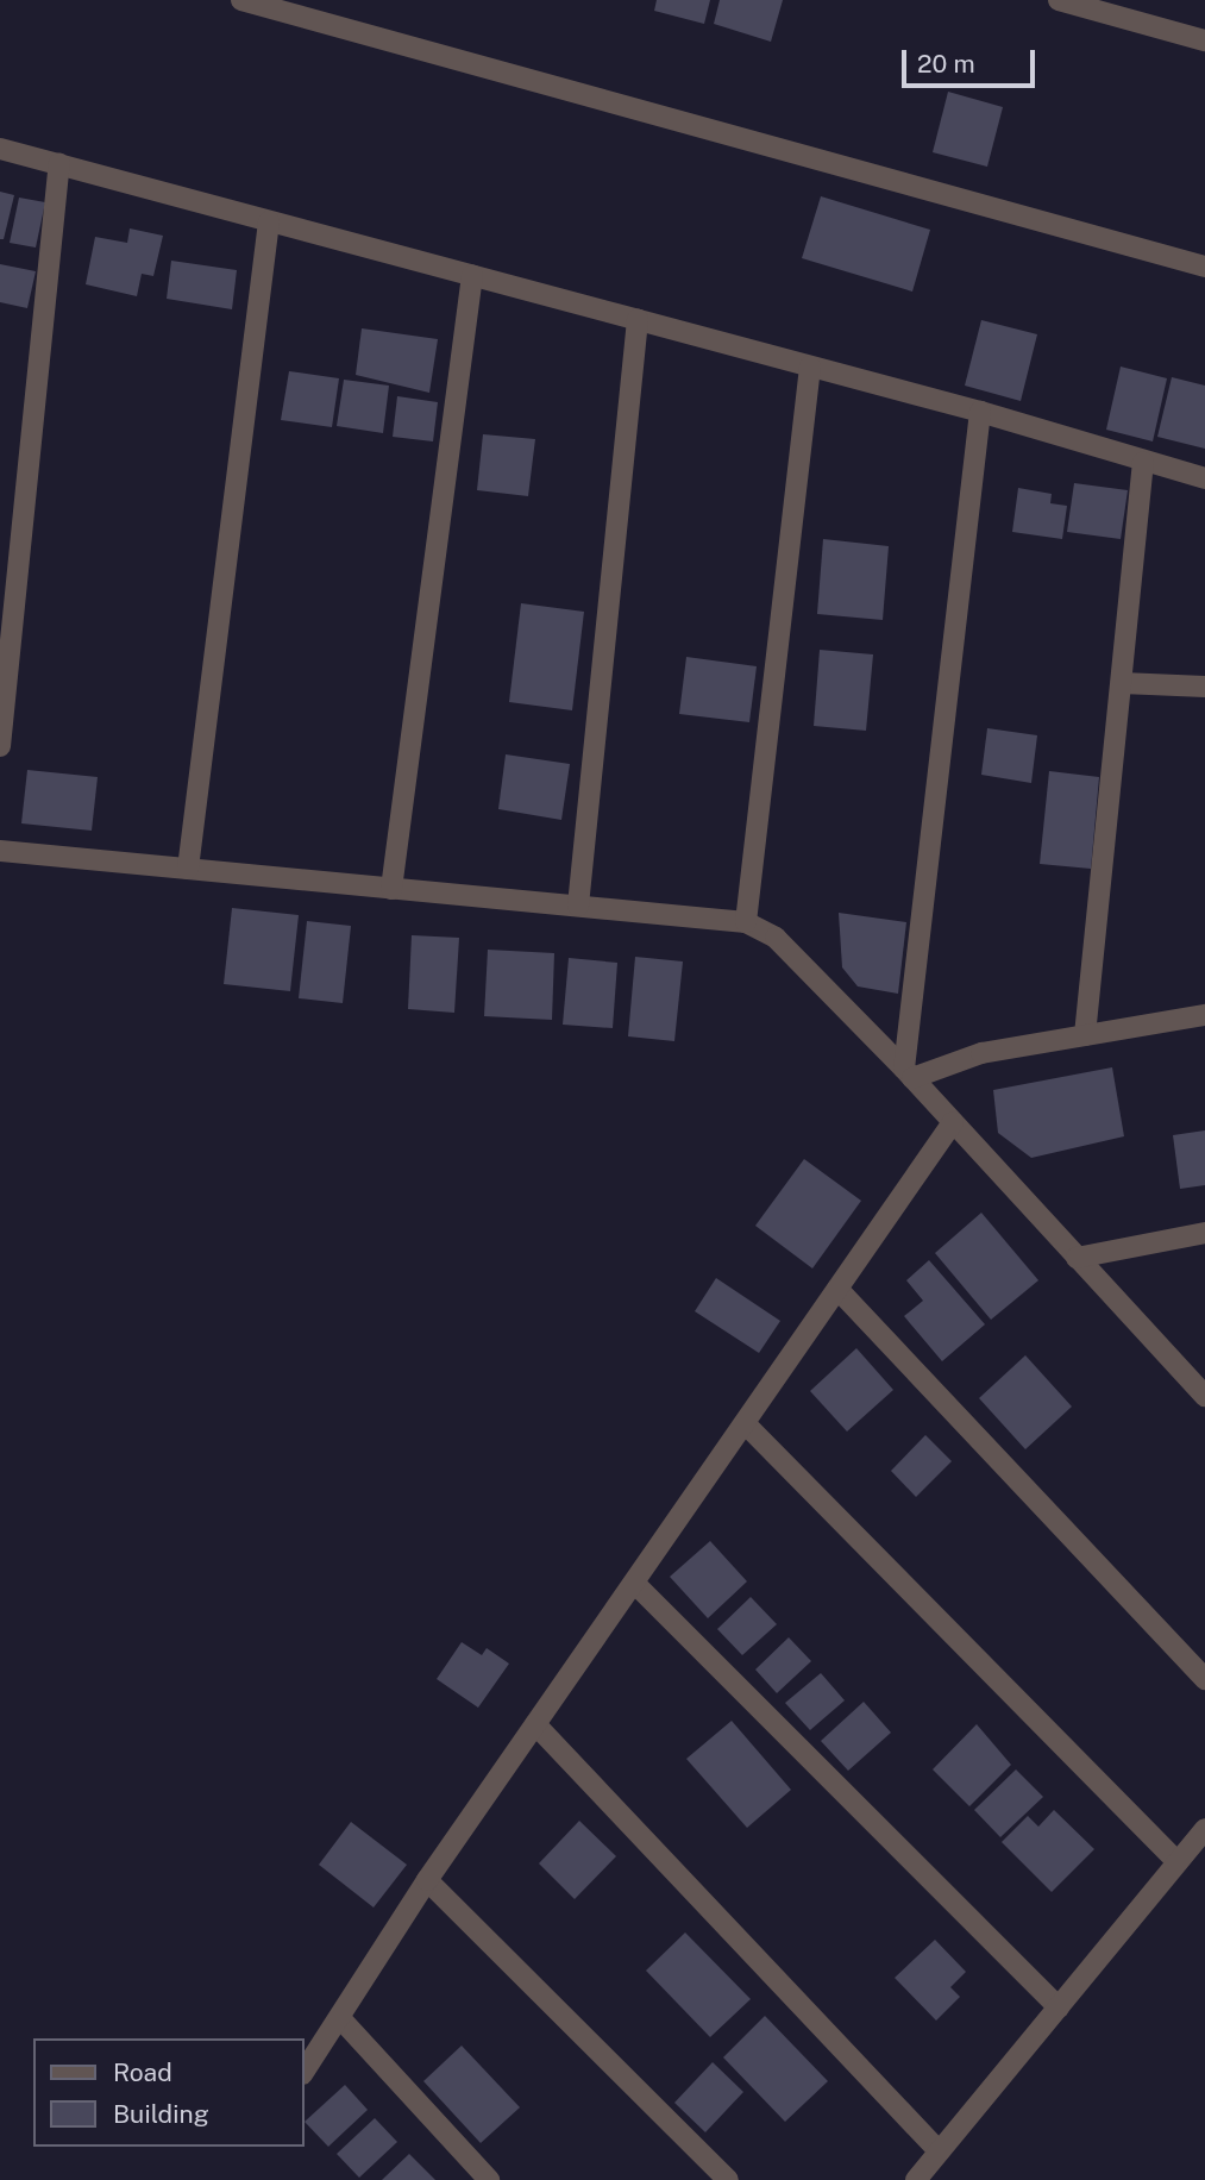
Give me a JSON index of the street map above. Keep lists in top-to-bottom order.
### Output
{
  "legend": ["Road", "Building"],
  "scale_bar": "20 m"
}
